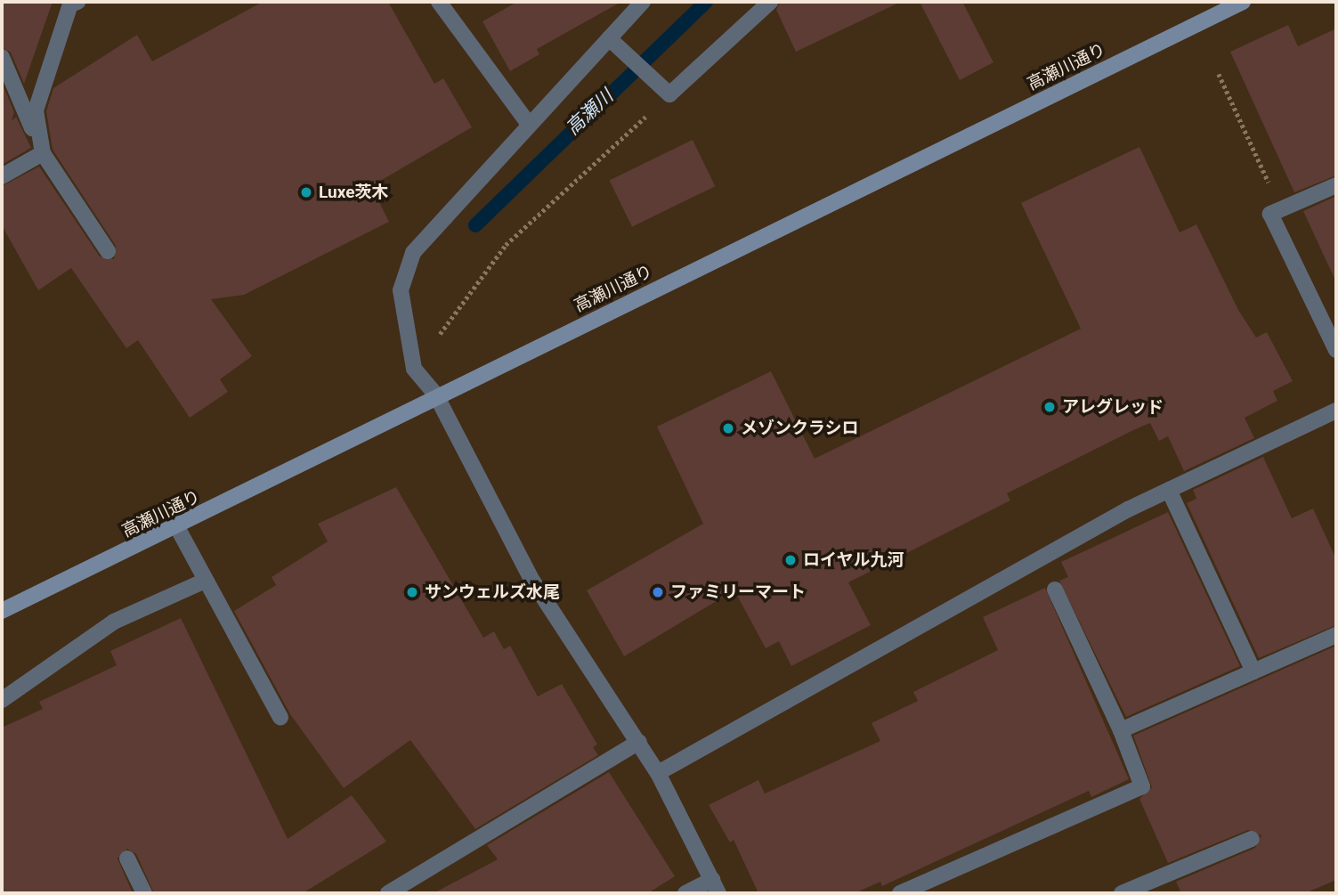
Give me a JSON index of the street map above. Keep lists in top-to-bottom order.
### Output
{
  "streets": {
    "street": ["高瀬川通り"]
  },
  "water": ["高瀬川"],
  "places": [
    "Luxe茨木",
    "アレグレッド",
    "メゾンクラシロ",
    "ロイヤル九河",
    "サンウェルズ水尾",
    "ファミリーマート"
  ]
}
